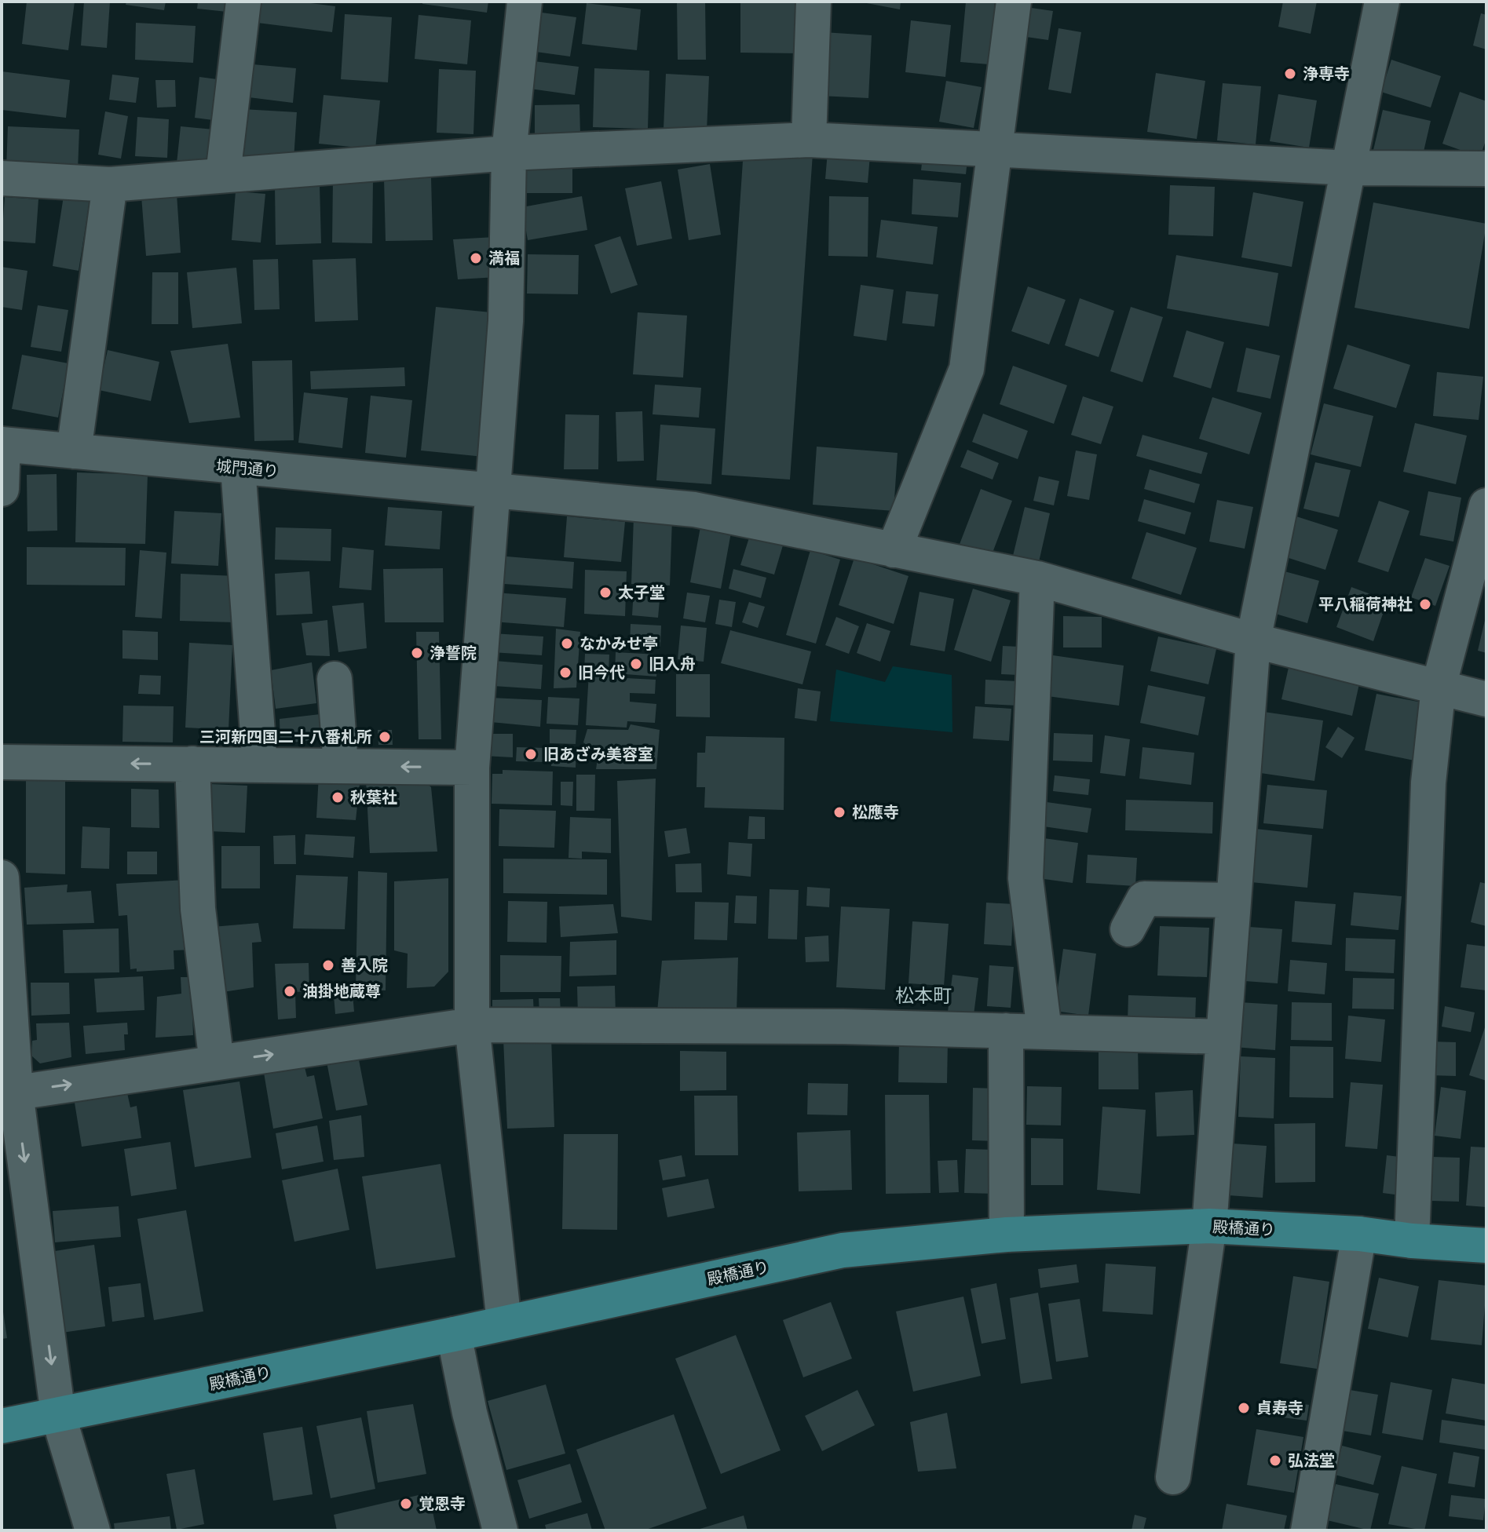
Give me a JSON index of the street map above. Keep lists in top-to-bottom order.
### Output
{
  "streets": {
    "main road": ["殿橋通り"],
    "street": ["城門通り"]
  },
  "districts": ["松本町"],
  "places": [
    "浄専寺",
    "満福",
    "太子堂",
    "平八稲荷神社",
    "なかみせ亭",
    "浄誓院",
    "旧入舟",
    "旧今代",
    "三河新四国二十八番札所",
    "旧あざみ美容室",
    "秋葉社",
    "松應寺",
    "善入院",
    "油掛地蔵尊",
    "貞寿寺",
    "弘法堂",
    "覚恩寺"
  ]
}
